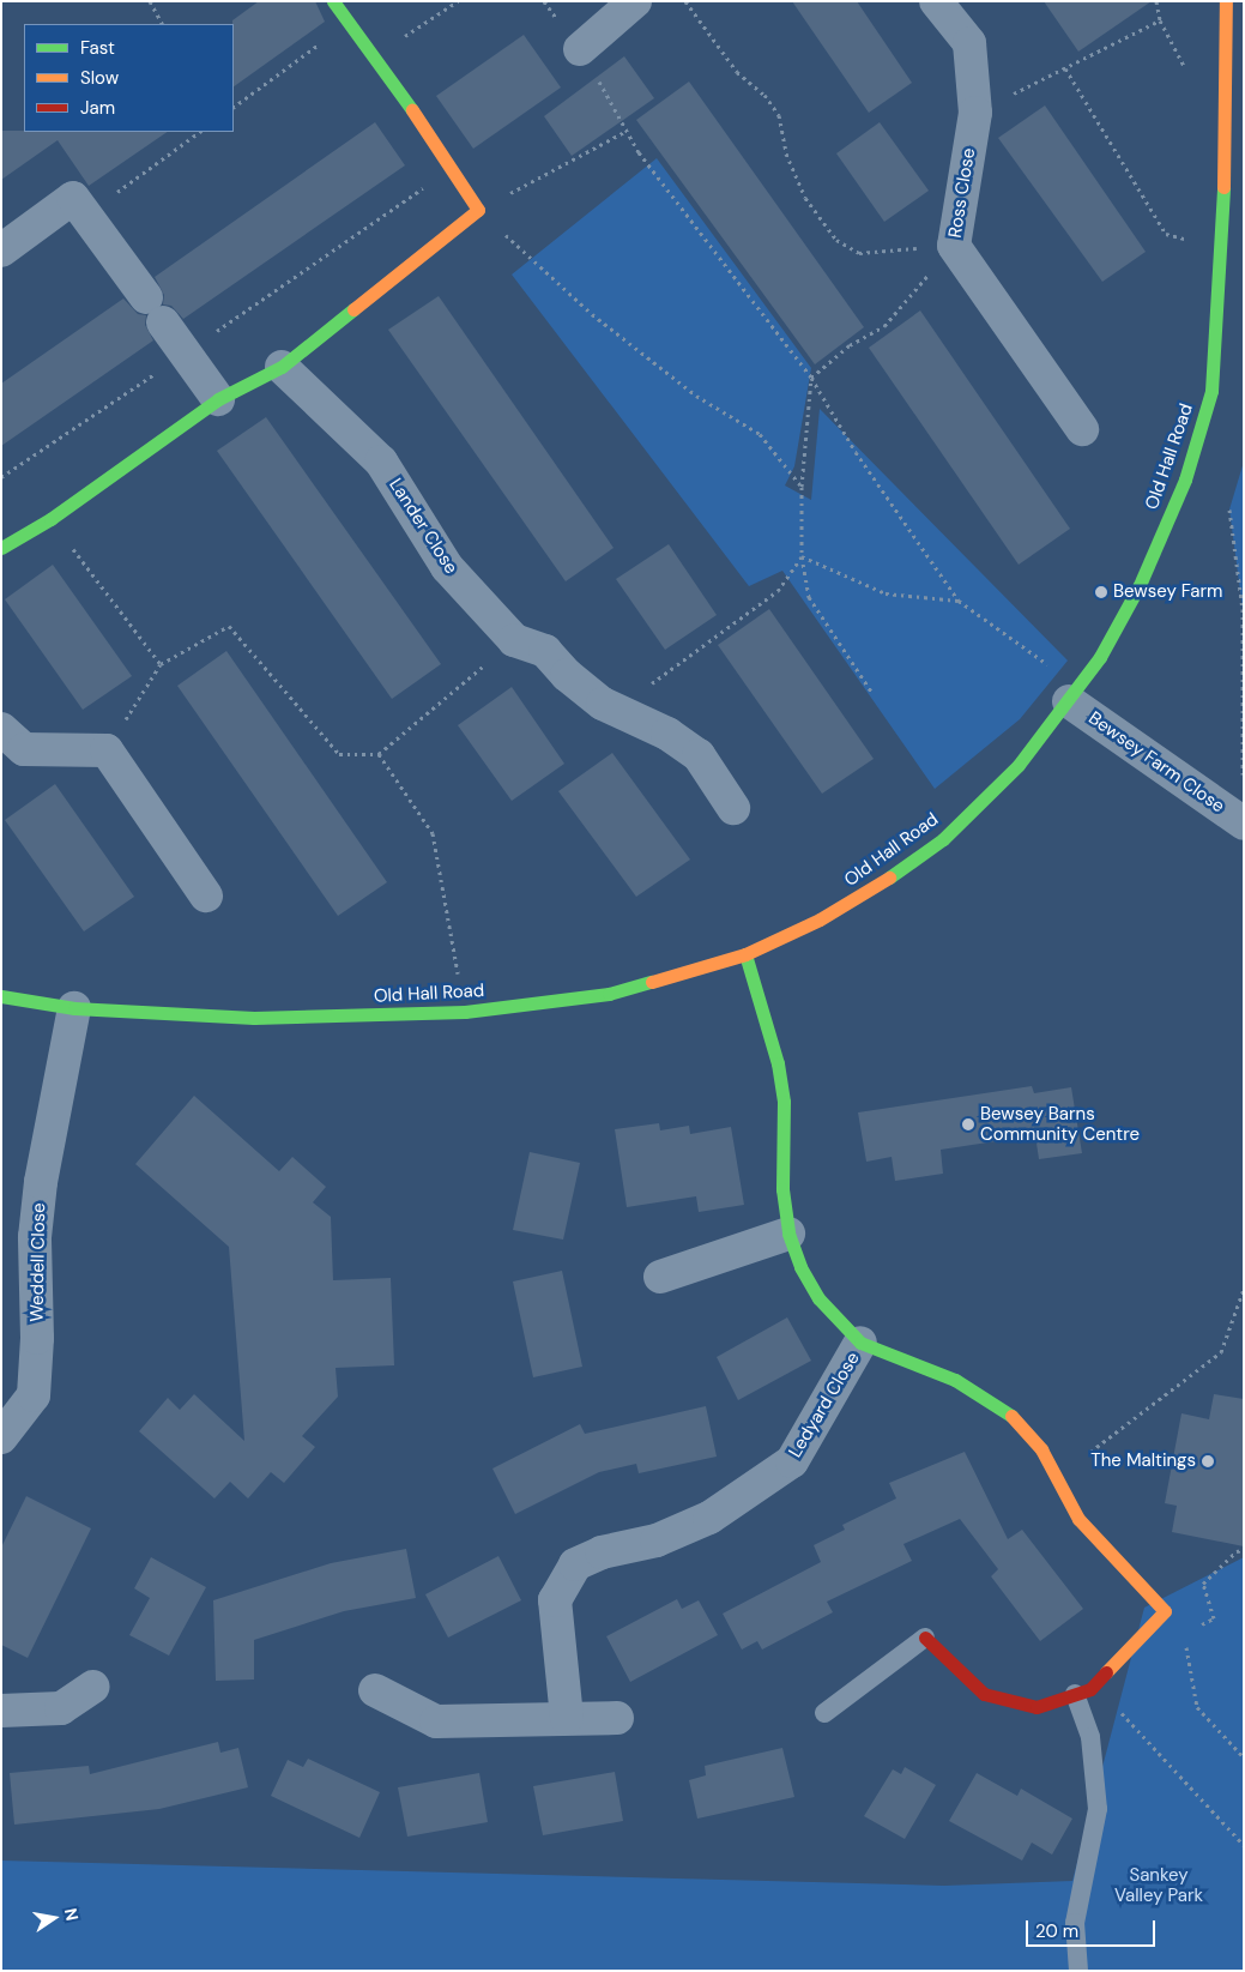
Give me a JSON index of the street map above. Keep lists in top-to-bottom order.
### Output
{
  "streets": {
    "street": [
      "Ross Close",
      "Old Hall Road",
      "Lander Close",
      "Bewsey Farm Close",
      "Weddell Close",
      "Ledyard Close"
    ]
  },
  "crossings": [
    ["Old Hall Road", "Bewsey Farm Close"],
    ["Old Hall Road", "Weddell Close"],
    ["Old Hall Road", "Ledyard Close"]
  ],
  "parks": ["Sankey Valley Park"],
  "places": ["Bewsey Farm", "Bewsey Barns Community Centre", "The Maltings"],
  "legend": ["Fast", "Slow", "Jam"],
  "scale_bar": "20 m",
  "north": "right"
}
